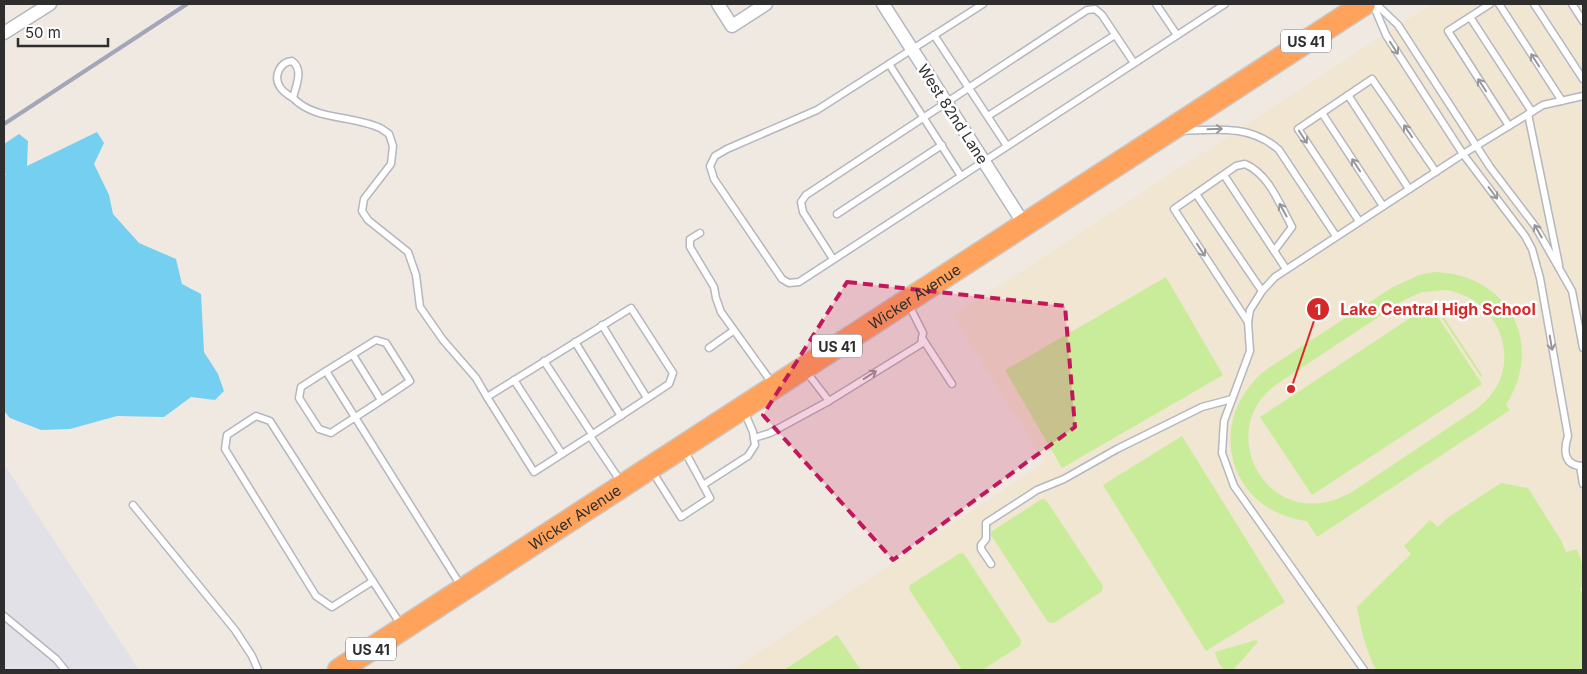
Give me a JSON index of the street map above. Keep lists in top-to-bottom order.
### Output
{
  "streets": {
    "highway": ["US 41", "Wicker Avenue"],
    "street": ["West 82nd Lane"]
  },
  "crossings": [
    ["West 82nd Lane", "Wicker Avenue"]
  ],
  "places": ["Lake Central High School"],
  "scale_bar": "50 m"
}
